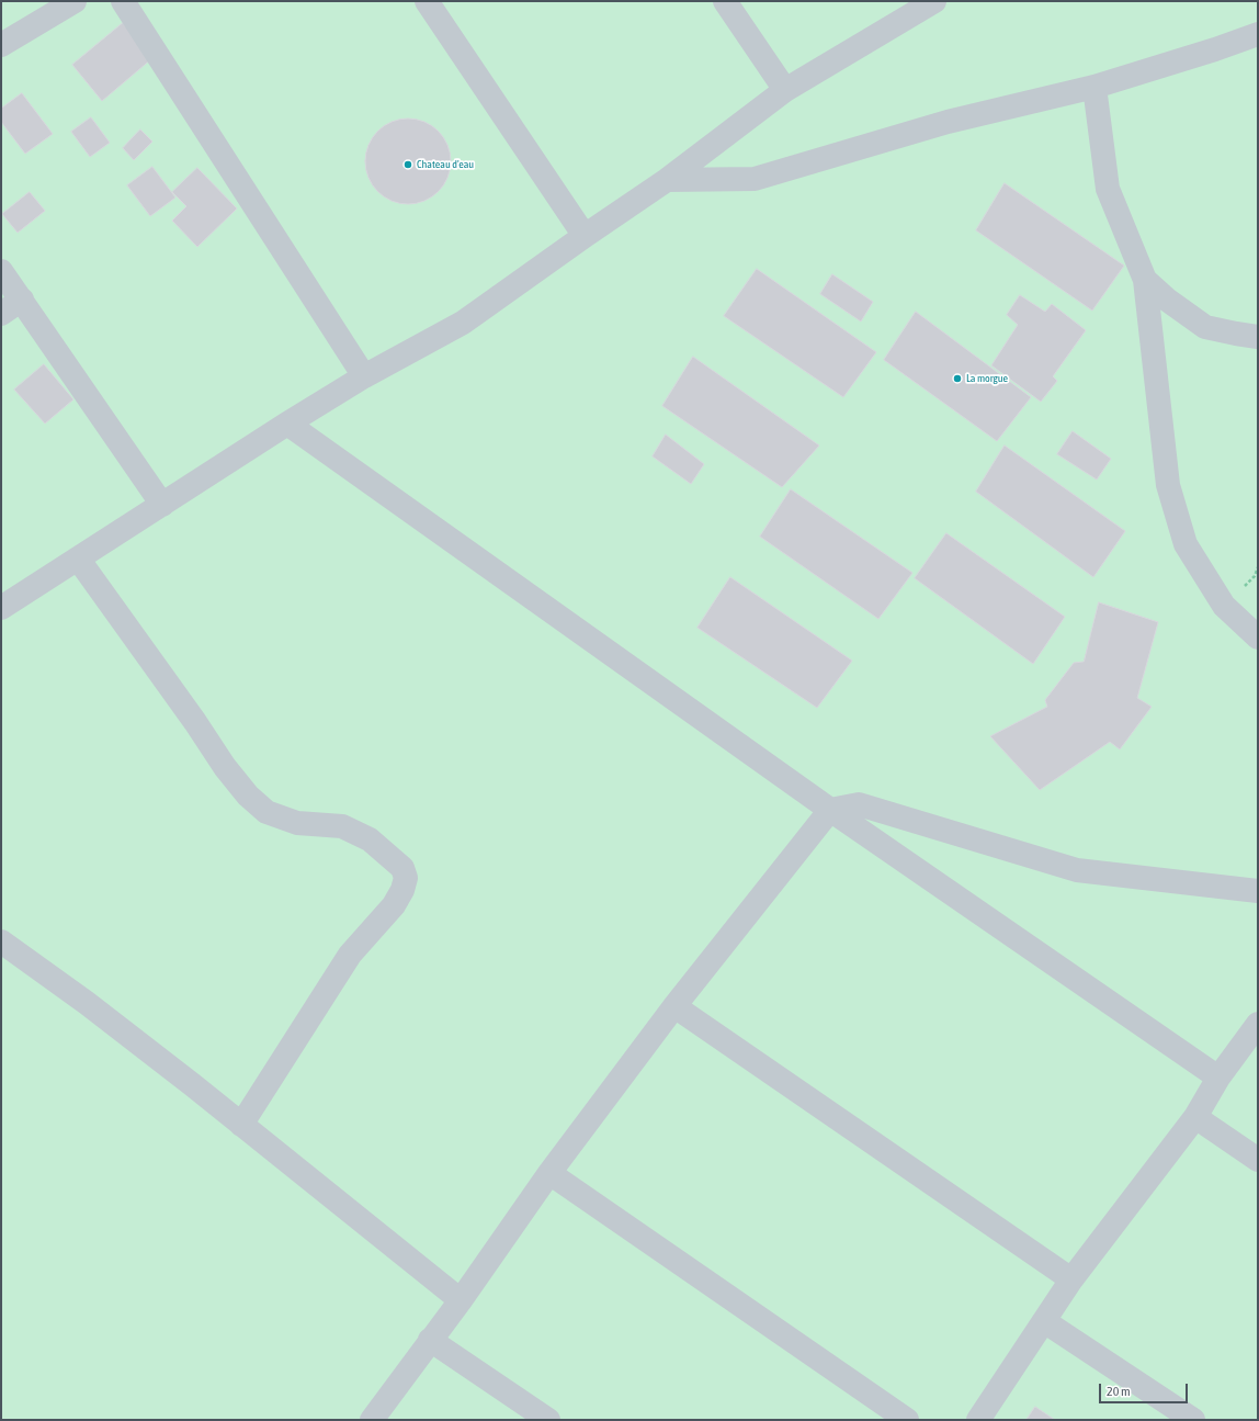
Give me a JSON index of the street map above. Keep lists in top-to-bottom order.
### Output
{
  "places": ["Chateau d'eau", "La morgue"],
  "scale_bar": "20 m"
}
